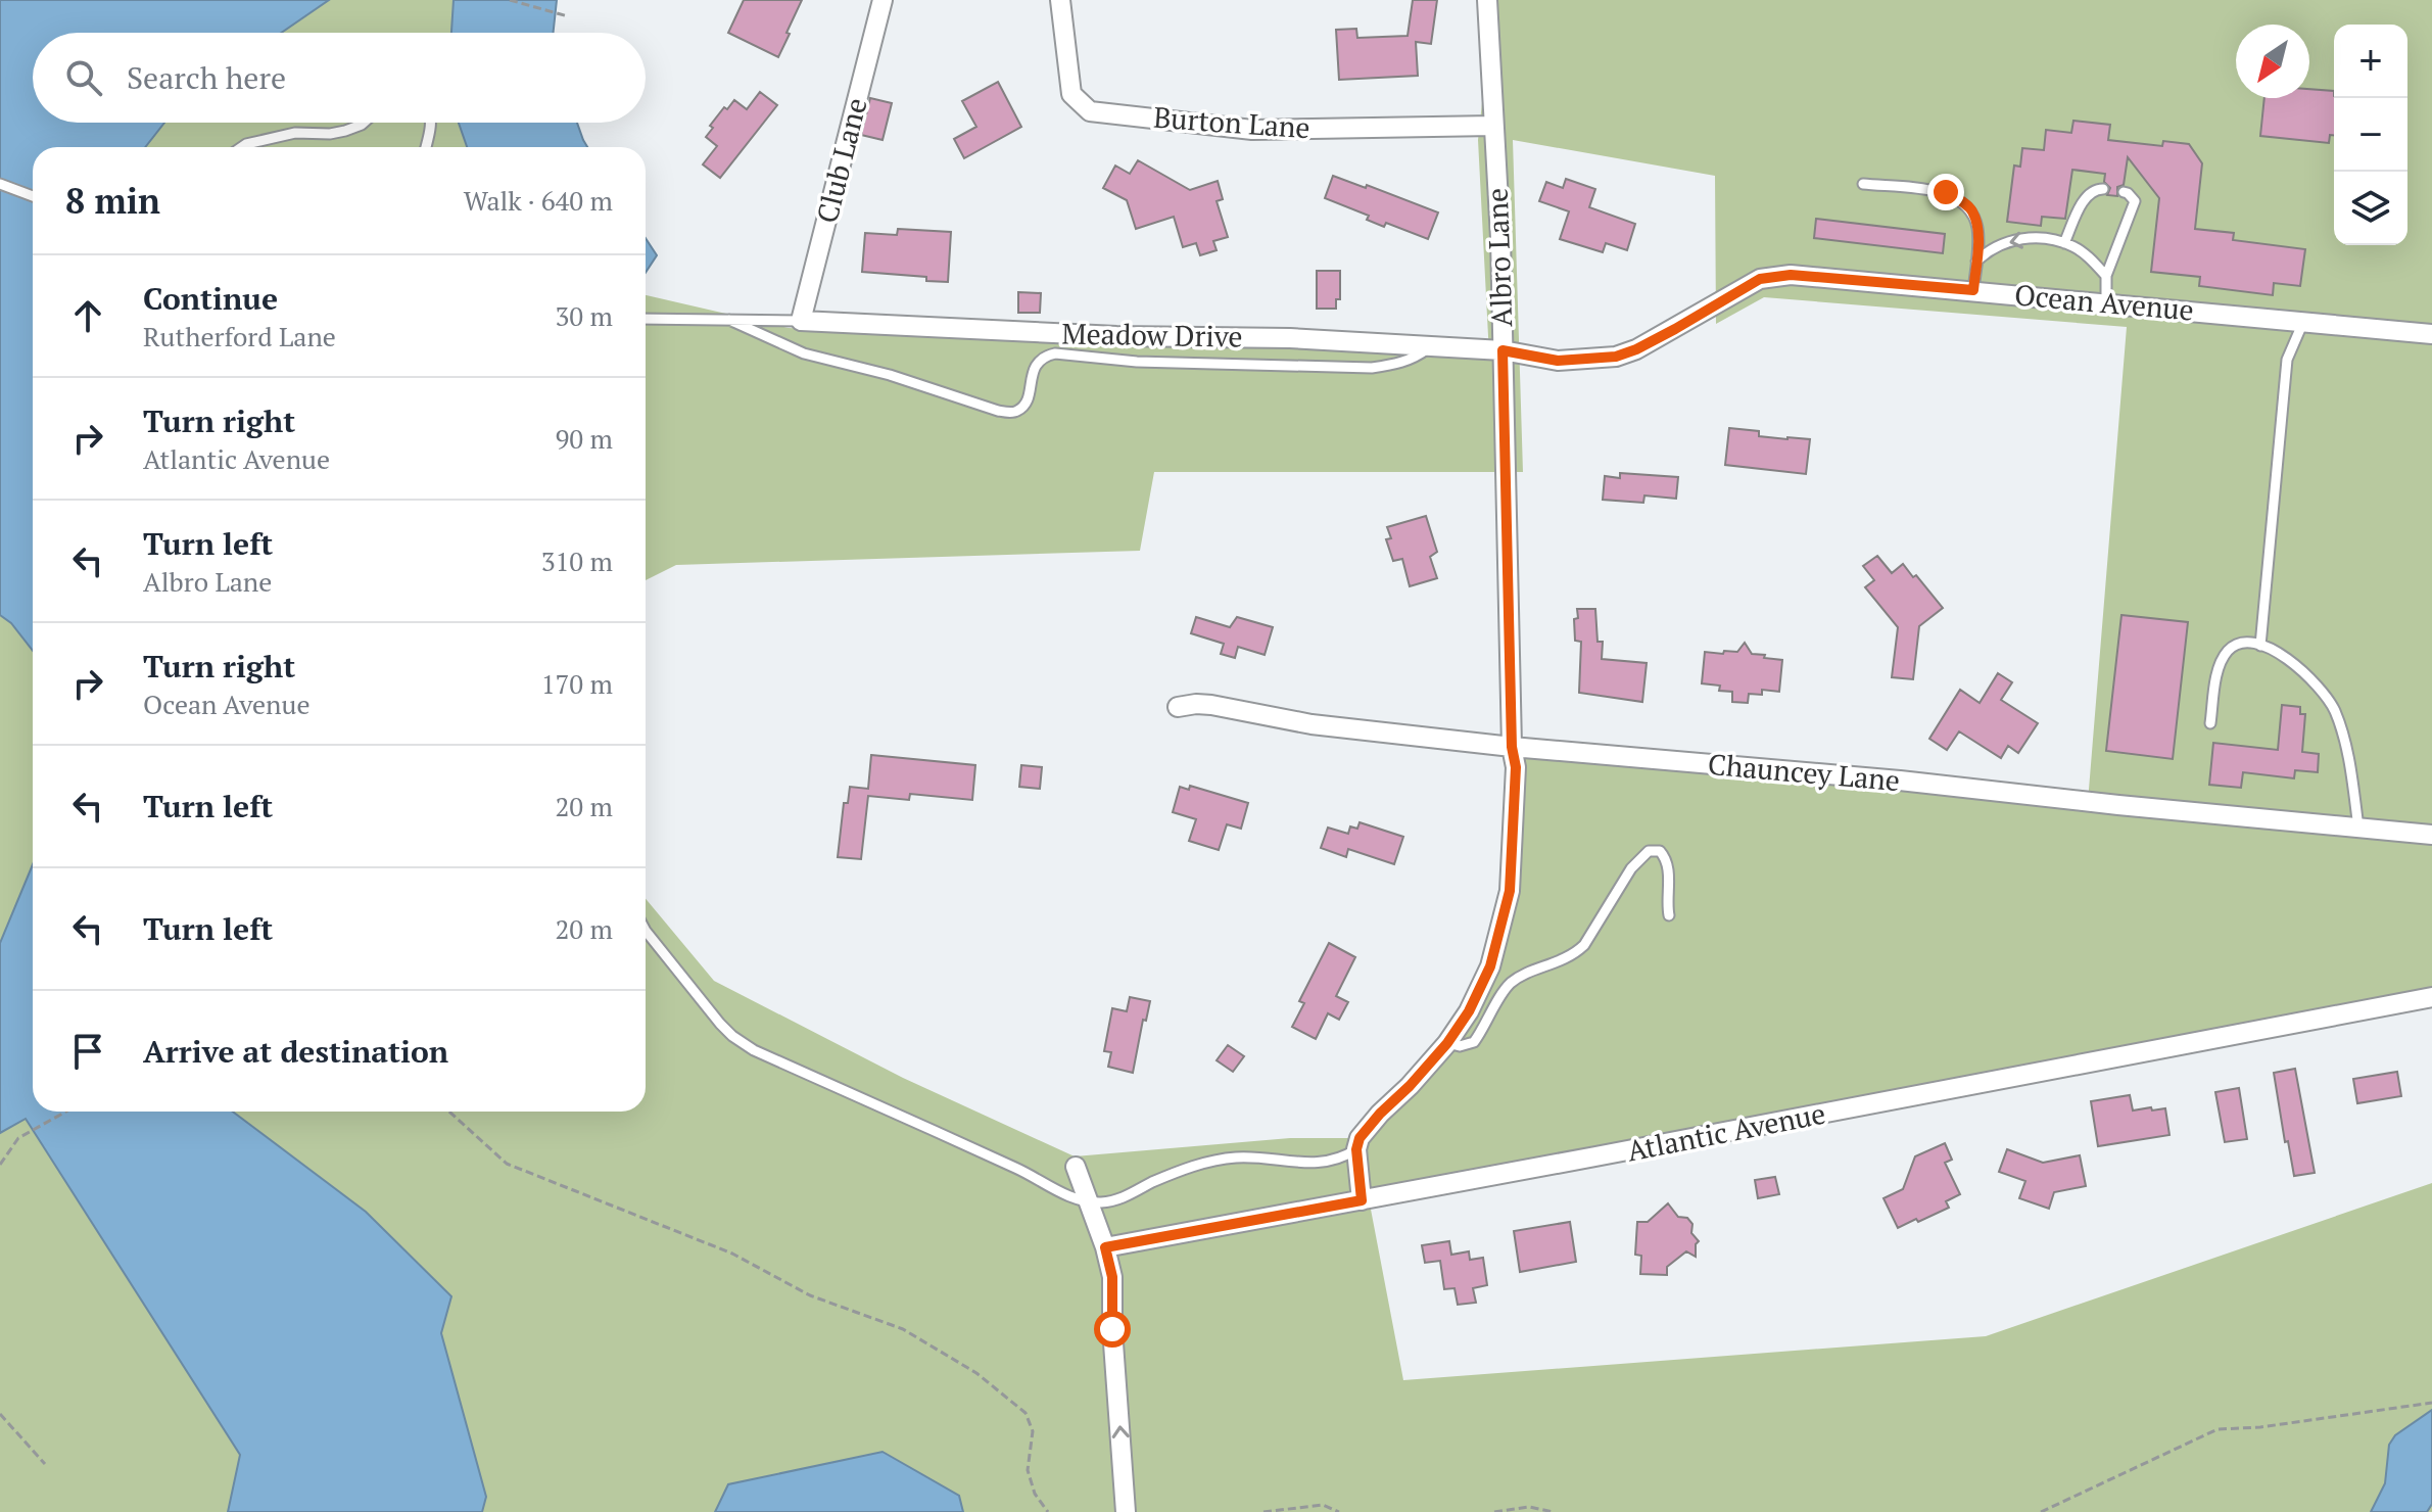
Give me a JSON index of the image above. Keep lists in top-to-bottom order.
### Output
{
  "streets": {
    "street": [
      "Burton Lane",
      "Club Lane",
      "Albro Lane",
      "Ocean Avenue",
      "Meadow Drive",
      "Chauncey Lane",
      "Atlantic Avenue"
    ]
  },
  "crossings": [
    ["Burton Lane", "Albro Lane"],
    ["Club Lane", "Meadow Drive"],
    ["Albro Lane", "Ocean Avenue"],
    ["Albro Lane", "Meadow Drive"],
    ["Albro Lane", "Chauncey Lane"],
    ["Ocean Avenue", "Meadow Drive"]
  ],
  "north": "bottom left",
  "page": {
    "map_buttons": ["+", "−"],
    "search": "Search here",
    "heading": ["8 min", "Walk · 640 m"],
    "list": [
      ["Continue", "Rutherford Lane", "30 m"],
      ["Turn right", "Atlantic Avenue", "90 m"],
      ["Turn left", "Albro Lane", "310 m"],
      ["Turn right", "Ocean Avenue", "170 m"],
      ["Turn left", "20 m"],
      ["Turn left", "20 m"],
      "Arrive at destination"
    ]
  }
}
